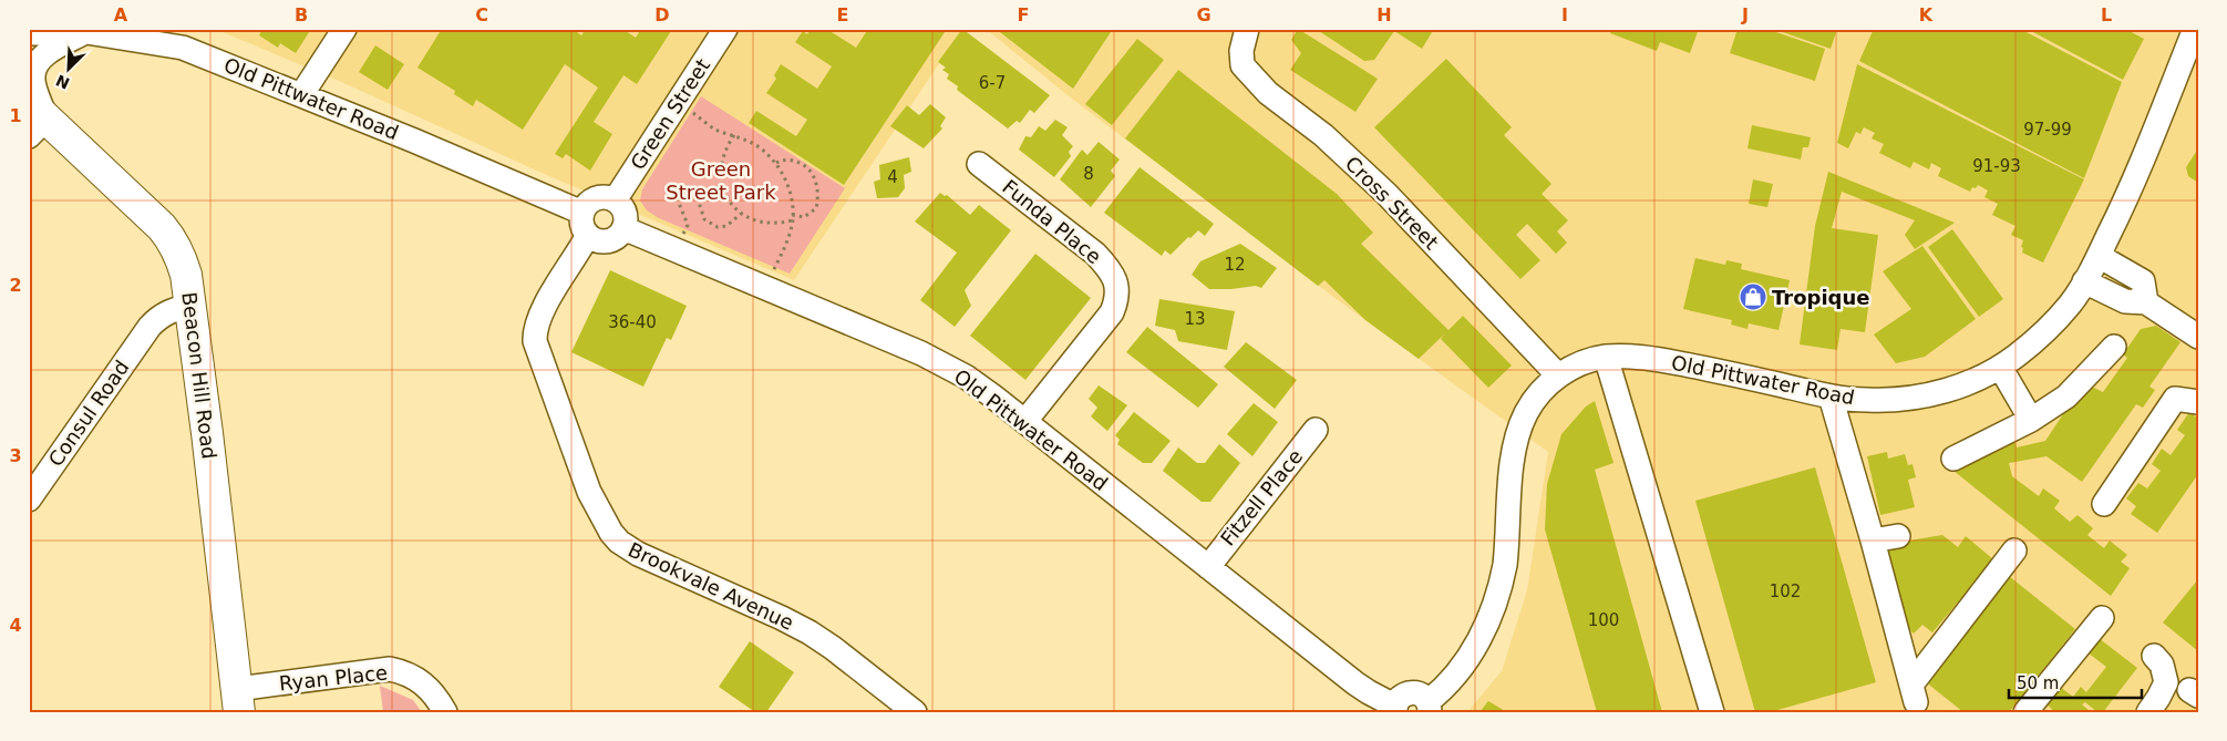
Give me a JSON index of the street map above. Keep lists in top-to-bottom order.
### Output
{
  "streets": {
    "main road": ["Beacon Hill Road"],
    "street": [
      "Old Pittwater Road",
      "Green Street",
      "Cross Street",
      "Funda Place",
      "Consul Road",
      "Fitzell Place",
      "Brookvale Avenue",
      "Ryan Place"
    ]
  },
  "crossings": [
    ["Old Pittwater Road", "Green Street"],
    ["Old Pittwater Road", "Cross Street"],
    ["Old Pittwater Road", "Funda Place"],
    ["Old Pittwater Road", "Fitzell Place"],
    ["Old Pittwater Road", "Brookvale Avenue"],
    ["Green Street", "Brookvale Avenue"],
    ["Beacon Hill Road", "Consul Road"],
    ["Beacon Hill Road", "Ryan Place"]
  ],
  "parks": ["Green Street Park"],
  "places": {
    "shop": ["Tropique"]
  },
  "house_numbers": [
    "6-7",
    "97-99",
    "91-93",
    "8",
    "4",
    "12",
    "13",
    "36-40",
    "102",
    "100"
  ],
  "scale_bar": "50 m",
  "north": "bottom left",
  "grid": {
    "columns": [
      "A",
      "B",
      "C",
      "D",
      "E",
      "F",
      "G",
      "H",
      "I",
      "J",
      "K",
      "L"
    ],
    "rows": [
      "1",
      "2",
      "3",
      "4"
    ]
  }
}
